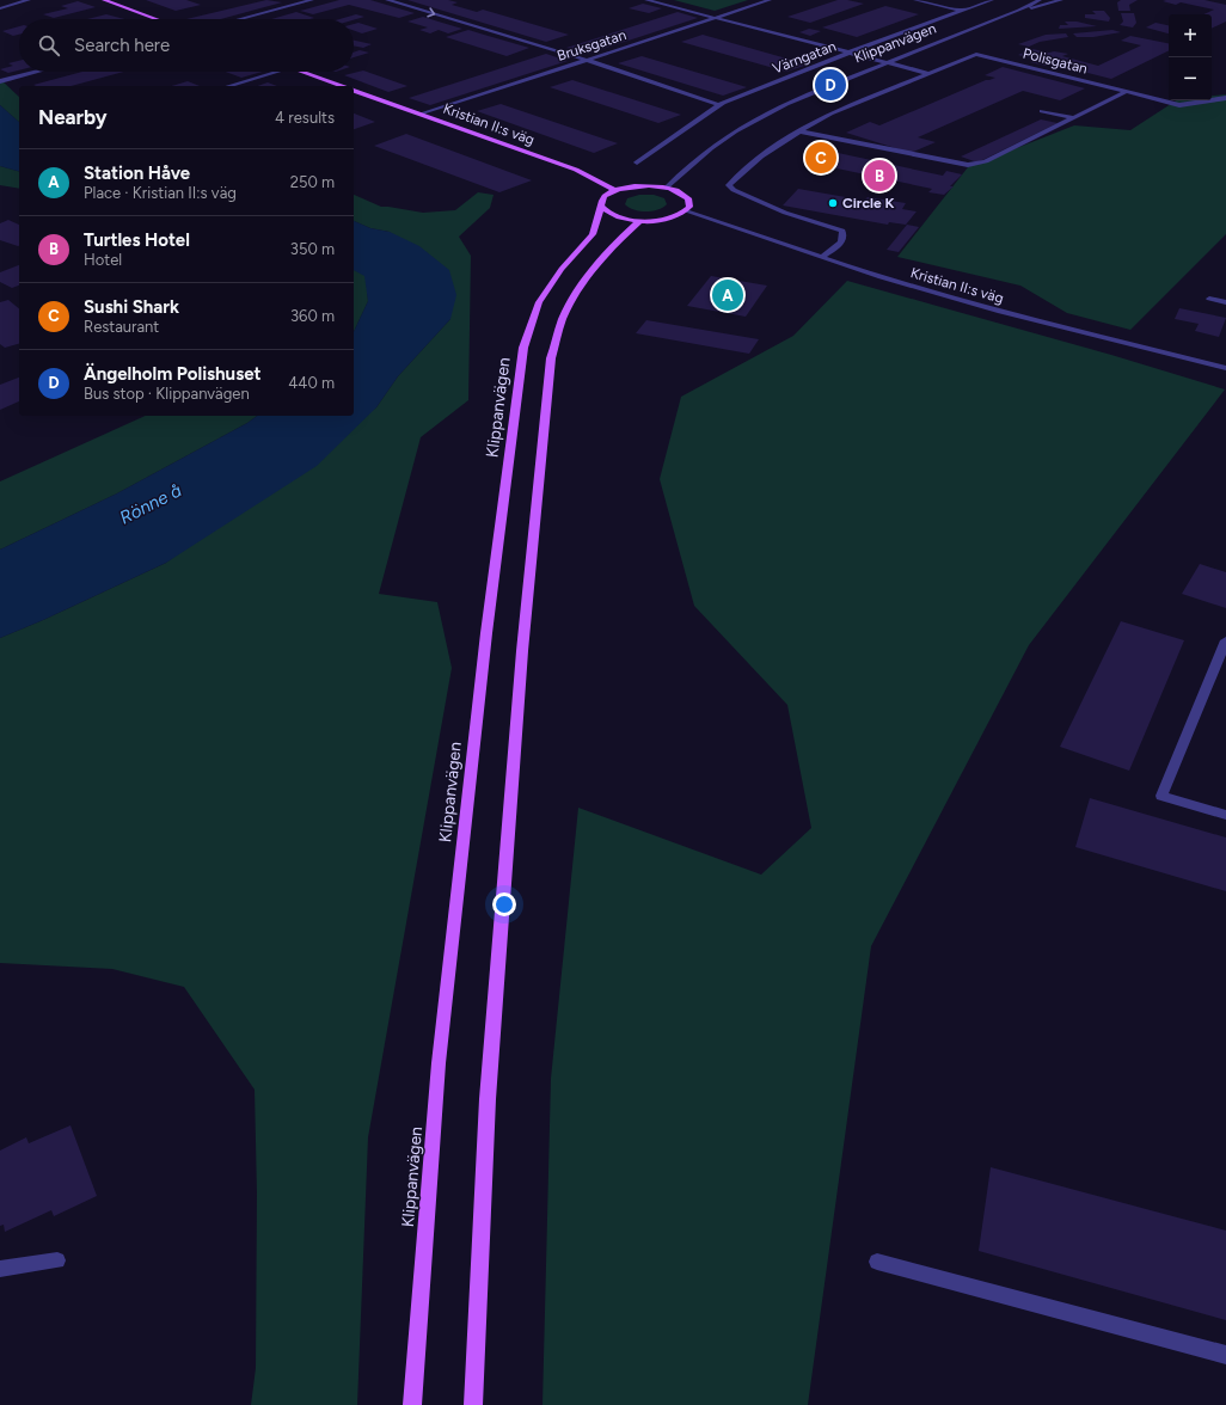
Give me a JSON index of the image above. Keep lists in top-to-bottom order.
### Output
{
  "streets": {
    "main road": ["Klippanvägen", "Kristian II:s väg"],
    "street": ["Bruksgatan", "Värngatan", "Polisgatan"]
  },
  "crossings": [
    ["Klippanvägen", "Kristian II:s väg"],
    ["Bruksgatan", "Kristian II:s väg"],
    ["Polisgatan", "Kristian II:s väg"]
  ],
  "water": ["Rönne å"],
  "places": ["Circle K"],
  "page": {
    "map_buttons": ["+", "−"],
    "search": "Search here",
    "pins": [
      "D",
      "C",
      "B",
      "A"
    ],
    "heading": ["Nearby", "4 results"],
    "list": [
      {
        "mark": "A",
        "name": "Station Håve",
        "note": "Place · Kristian II:s väg",
        "value": "250 m"
      },
      {
        "mark": "B",
        "name": "Turtles Hotel",
        "note": "Hotel",
        "value": "350 m"
      },
      {
        "mark": "C",
        "name": "Sushi Shark",
        "note": "Restaurant",
        "value": "360 m"
      },
      {
        "mark": "D",
        "name": "Ängelholm Polishuset",
        "note": "Bus stop · Klippanvägen",
        "value": "440 m"
      }
    ]
  }
}
